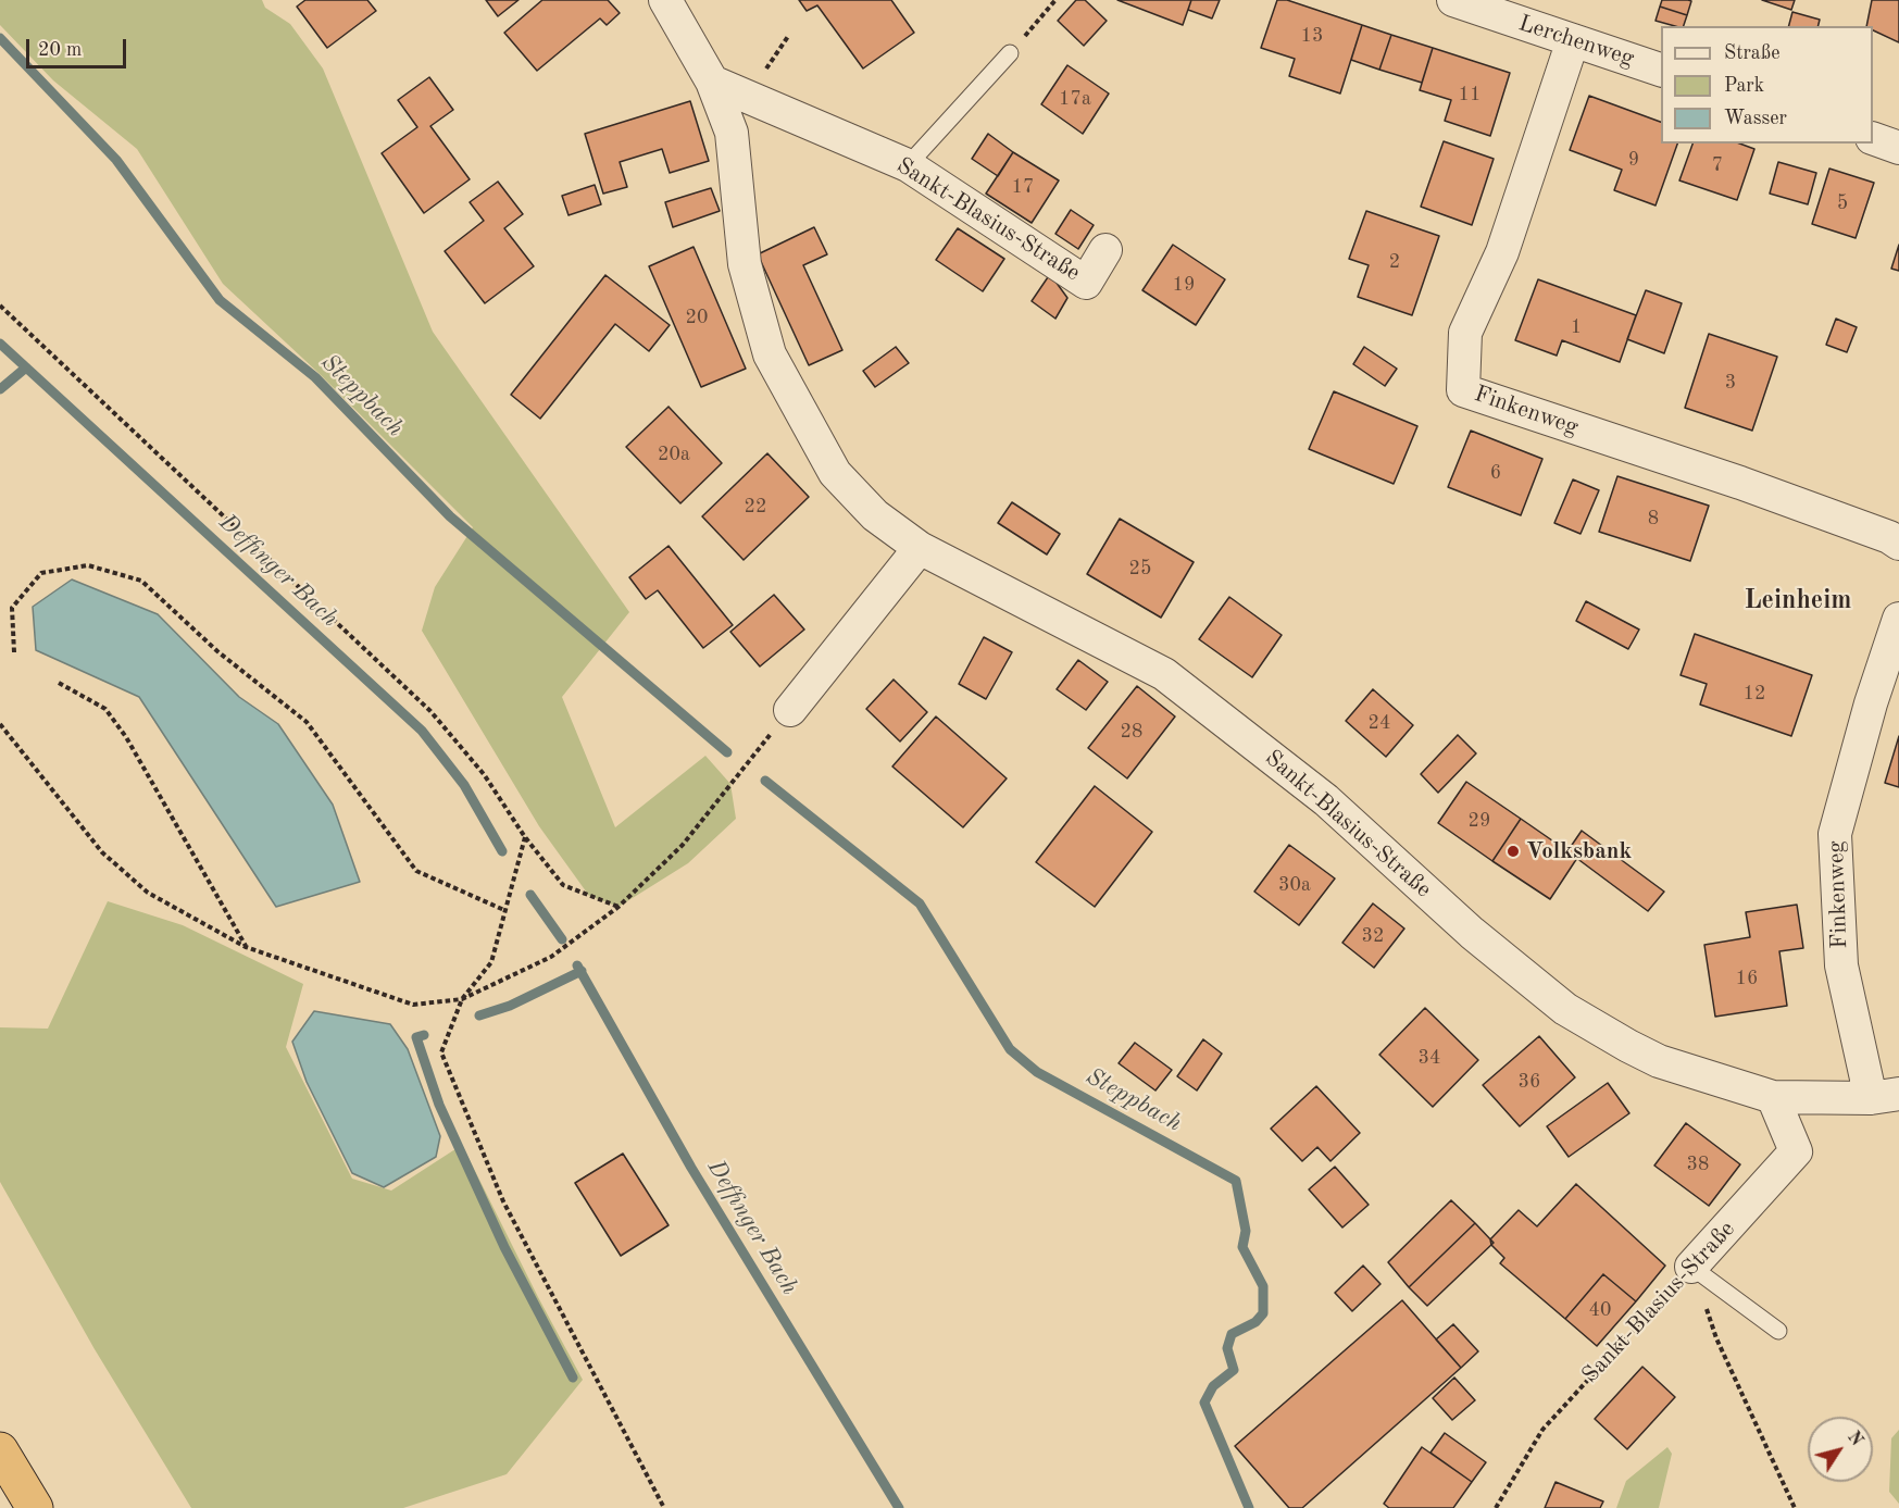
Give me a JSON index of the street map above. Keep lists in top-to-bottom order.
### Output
{
  "streets": {
    "street": ["Lerchenweg", "Sankt-Blasius-Straße", "Finkenweg"]
  },
  "crossings": [
    ["Lerchenweg", "Finkenweg"],
    ["Sankt-Blasius-Straße", "Finkenweg"]
  ],
  "districts": ["Leinheim"],
  "water": ["Steppbach", "Deffinger Bach"],
  "places": ["Volksbank"],
  "house_numbers": [
    "13",
    "11",
    "17a",
    "9",
    "7",
    "17",
    "5",
    "2",
    "19",
    "20",
    "1",
    "3",
    "20a",
    "6",
    "22",
    "8",
    "25",
    "12",
    "24",
    "28",
    "29",
    "30a",
    "32",
    "16",
    "34",
    "36",
    "38",
    "40"
  ],
  "legend": ["Straße", "Park", "Wasser"],
  "scale_bar": "20 m",
  "north": "top right"
}
